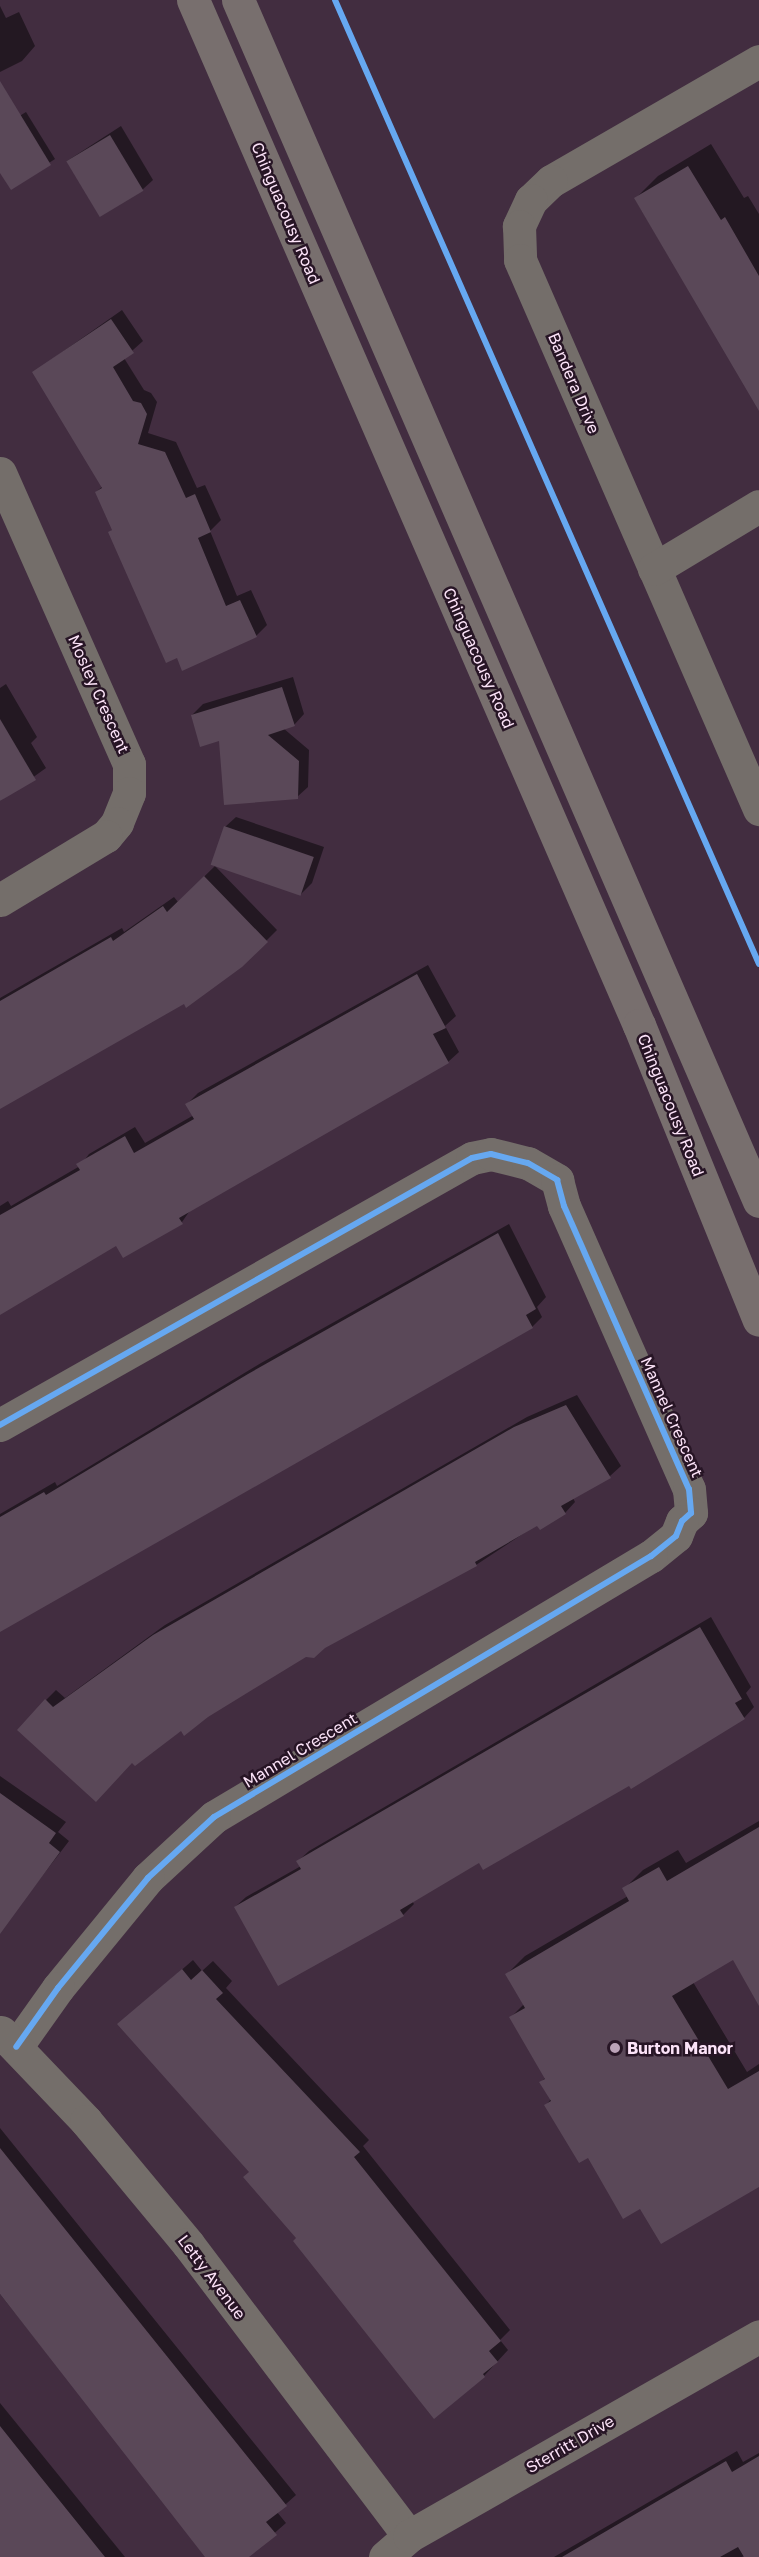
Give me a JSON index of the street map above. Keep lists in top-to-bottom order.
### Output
{
  "streets": {
    "main road": ["Chinguacousy Road"],
    "street": [
      "Bandera Drive",
      "Mosley Crescent",
      "Mannel Crescent",
      "Letty Avenue",
      "Sterritt Drive"
    ]
  },
  "crossings": [
    ["Mannel Crescent", "Letty Avenue"],
    ["Letty Avenue", "Sterritt Drive"]
  ],
  "places": ["Burton Manor"]
}
